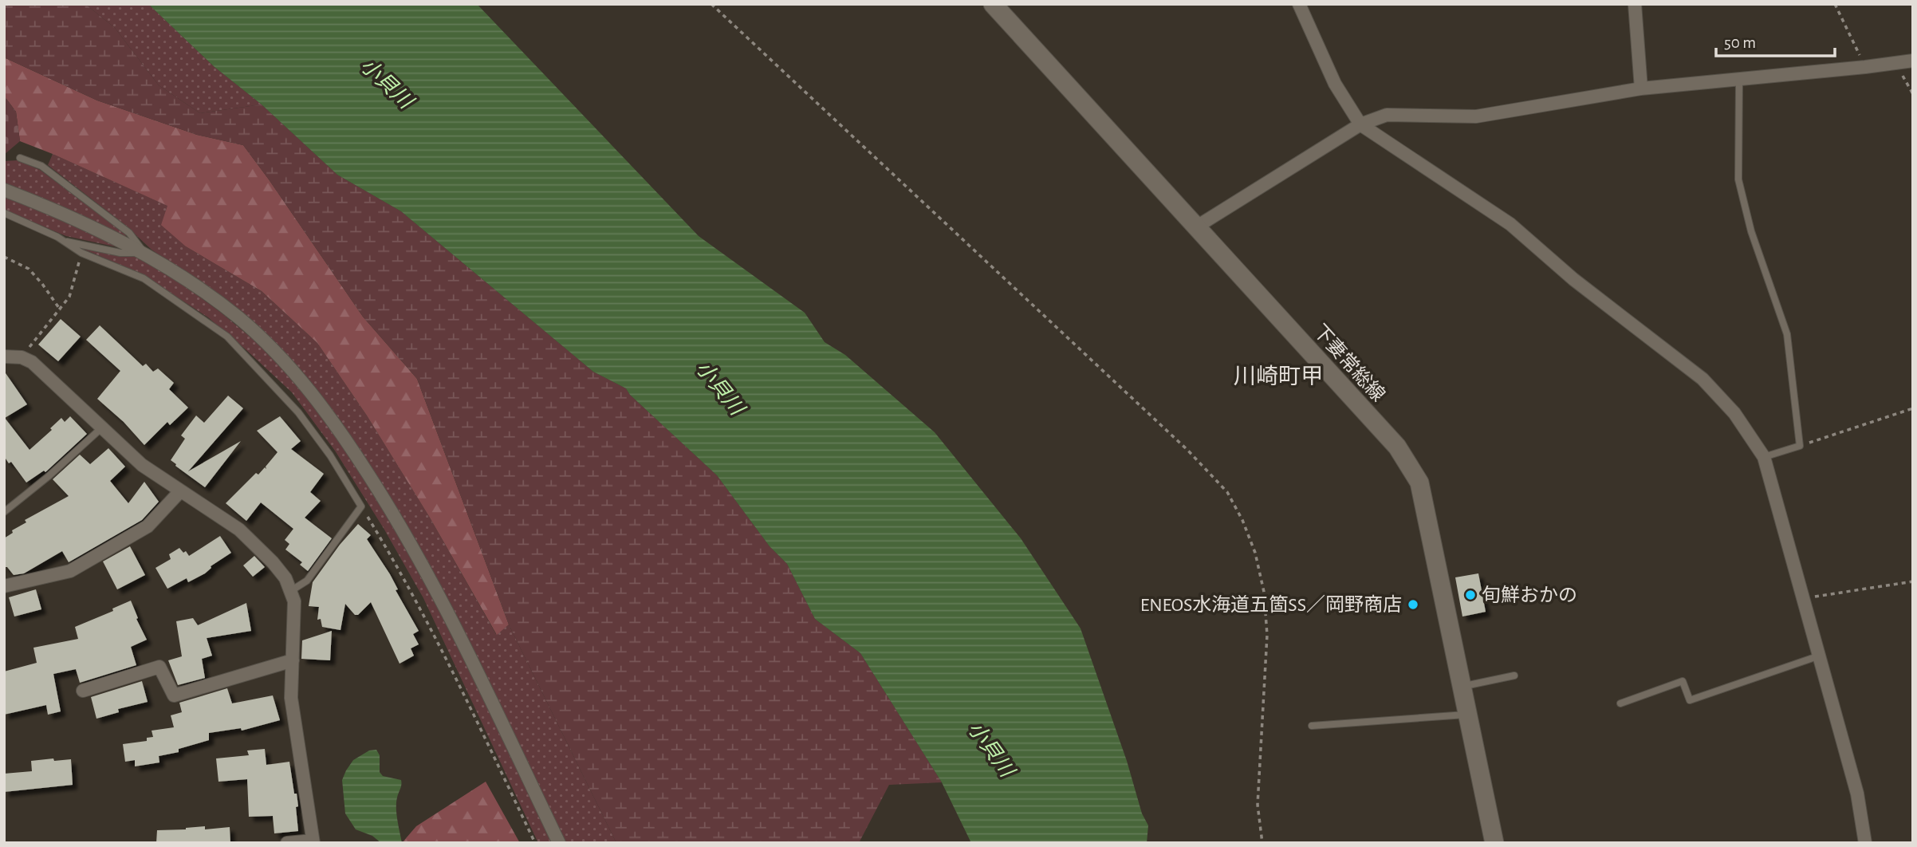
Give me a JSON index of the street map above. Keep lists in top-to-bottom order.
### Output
{
  "streets": {
    "main road": ["下妻常総線"]
  },
  "districts": ["川崎町甲"],
  "water": ["小貝川"],
  "places": ["旬鮮おかの", "ENEOS水海道五箇SS／岡野商店"],
  "scale_bar": "50 m"
}
